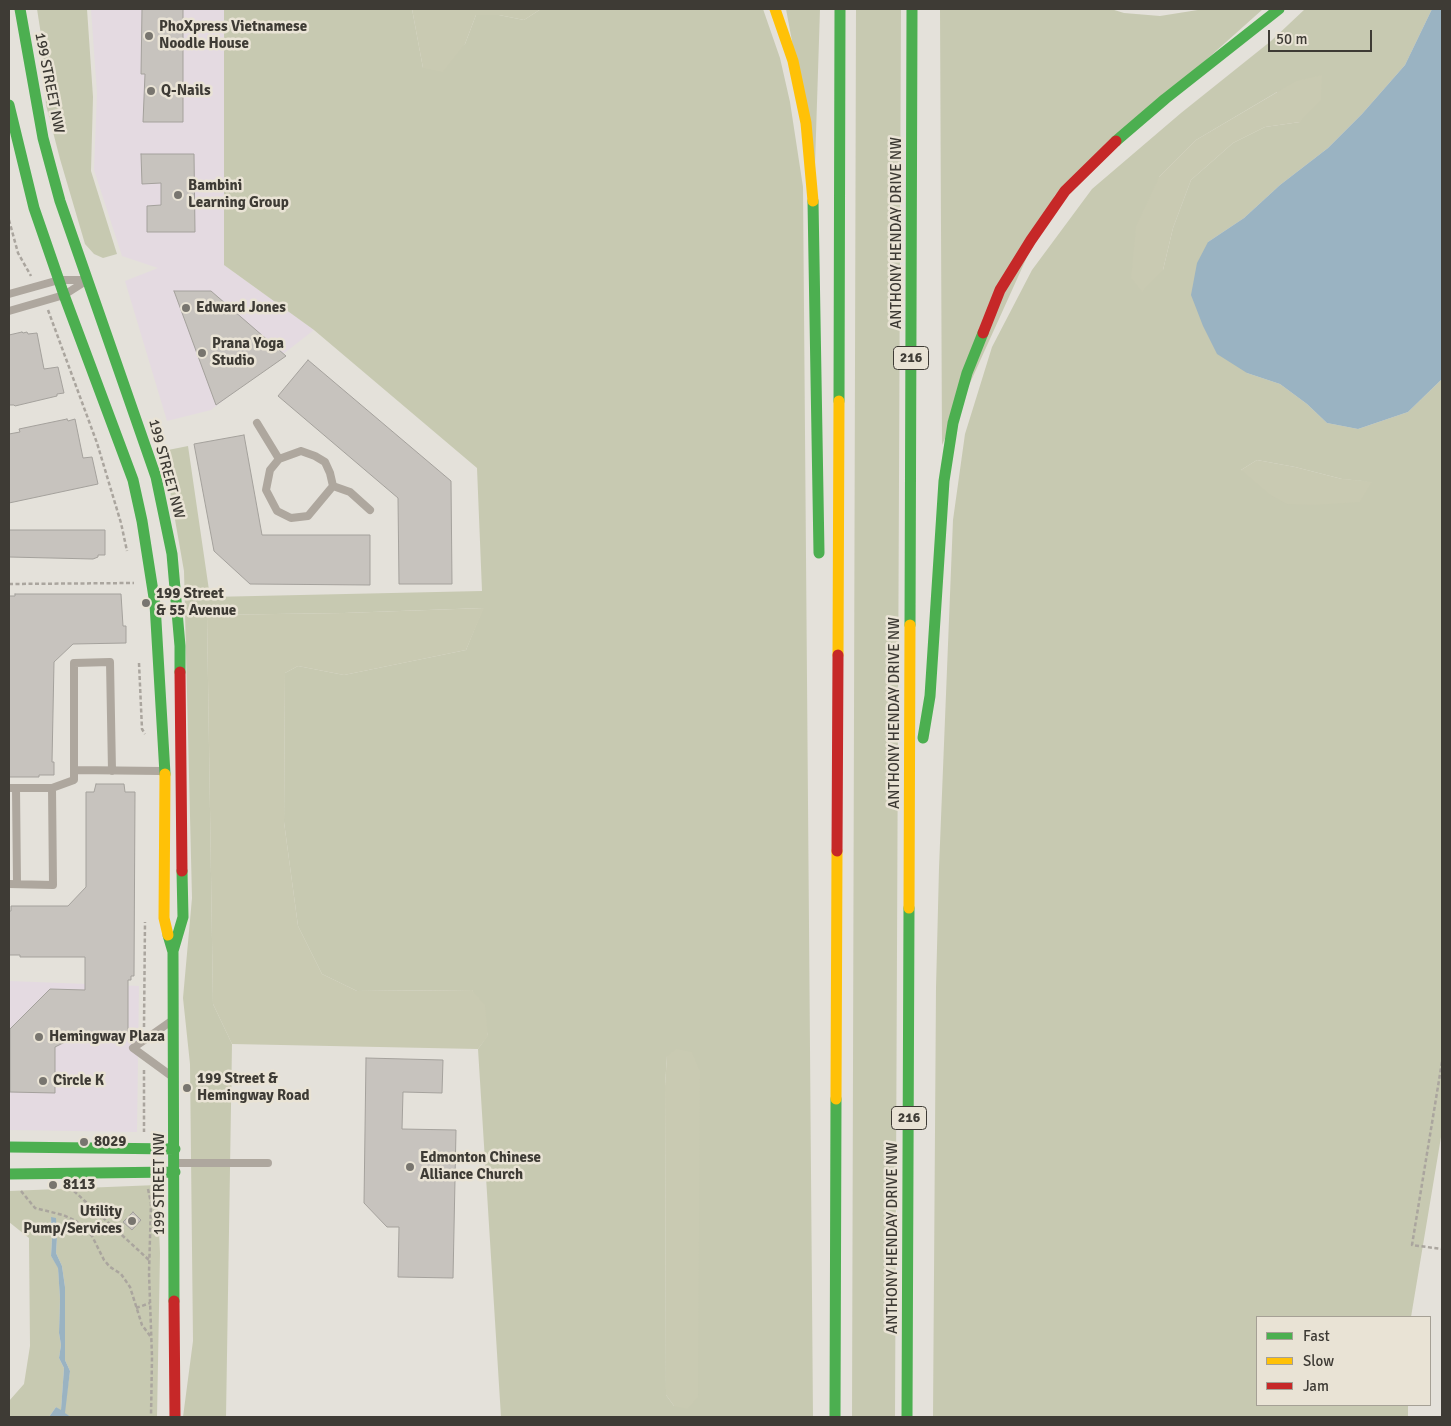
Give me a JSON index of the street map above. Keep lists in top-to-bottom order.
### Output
{
  "streets": {
    "main road": ["199 STREET NW", "ANTHONY HENDAY DRIVE NW", "216"]
  },
  "places": [
    "PhoXpress Vietnamese Noodle House",
    "Q-Nails",
    "Bambini Learning Group",
    "Edward Jones",
    "Prana Yoga Studio",
    "199 Street & 55 Avenue",
    "Hemingway Plaza",
    "Circle K",
    "199 Street & Hemingway Road",
    "8029",
    "Edmonton Chinese Alliance Church",
    "8113",
    "Utility Pump/Services"
  ],
  "legend": ["Fast", "Slow", "Jam"],
  "scale_bar": "50 m"
}
